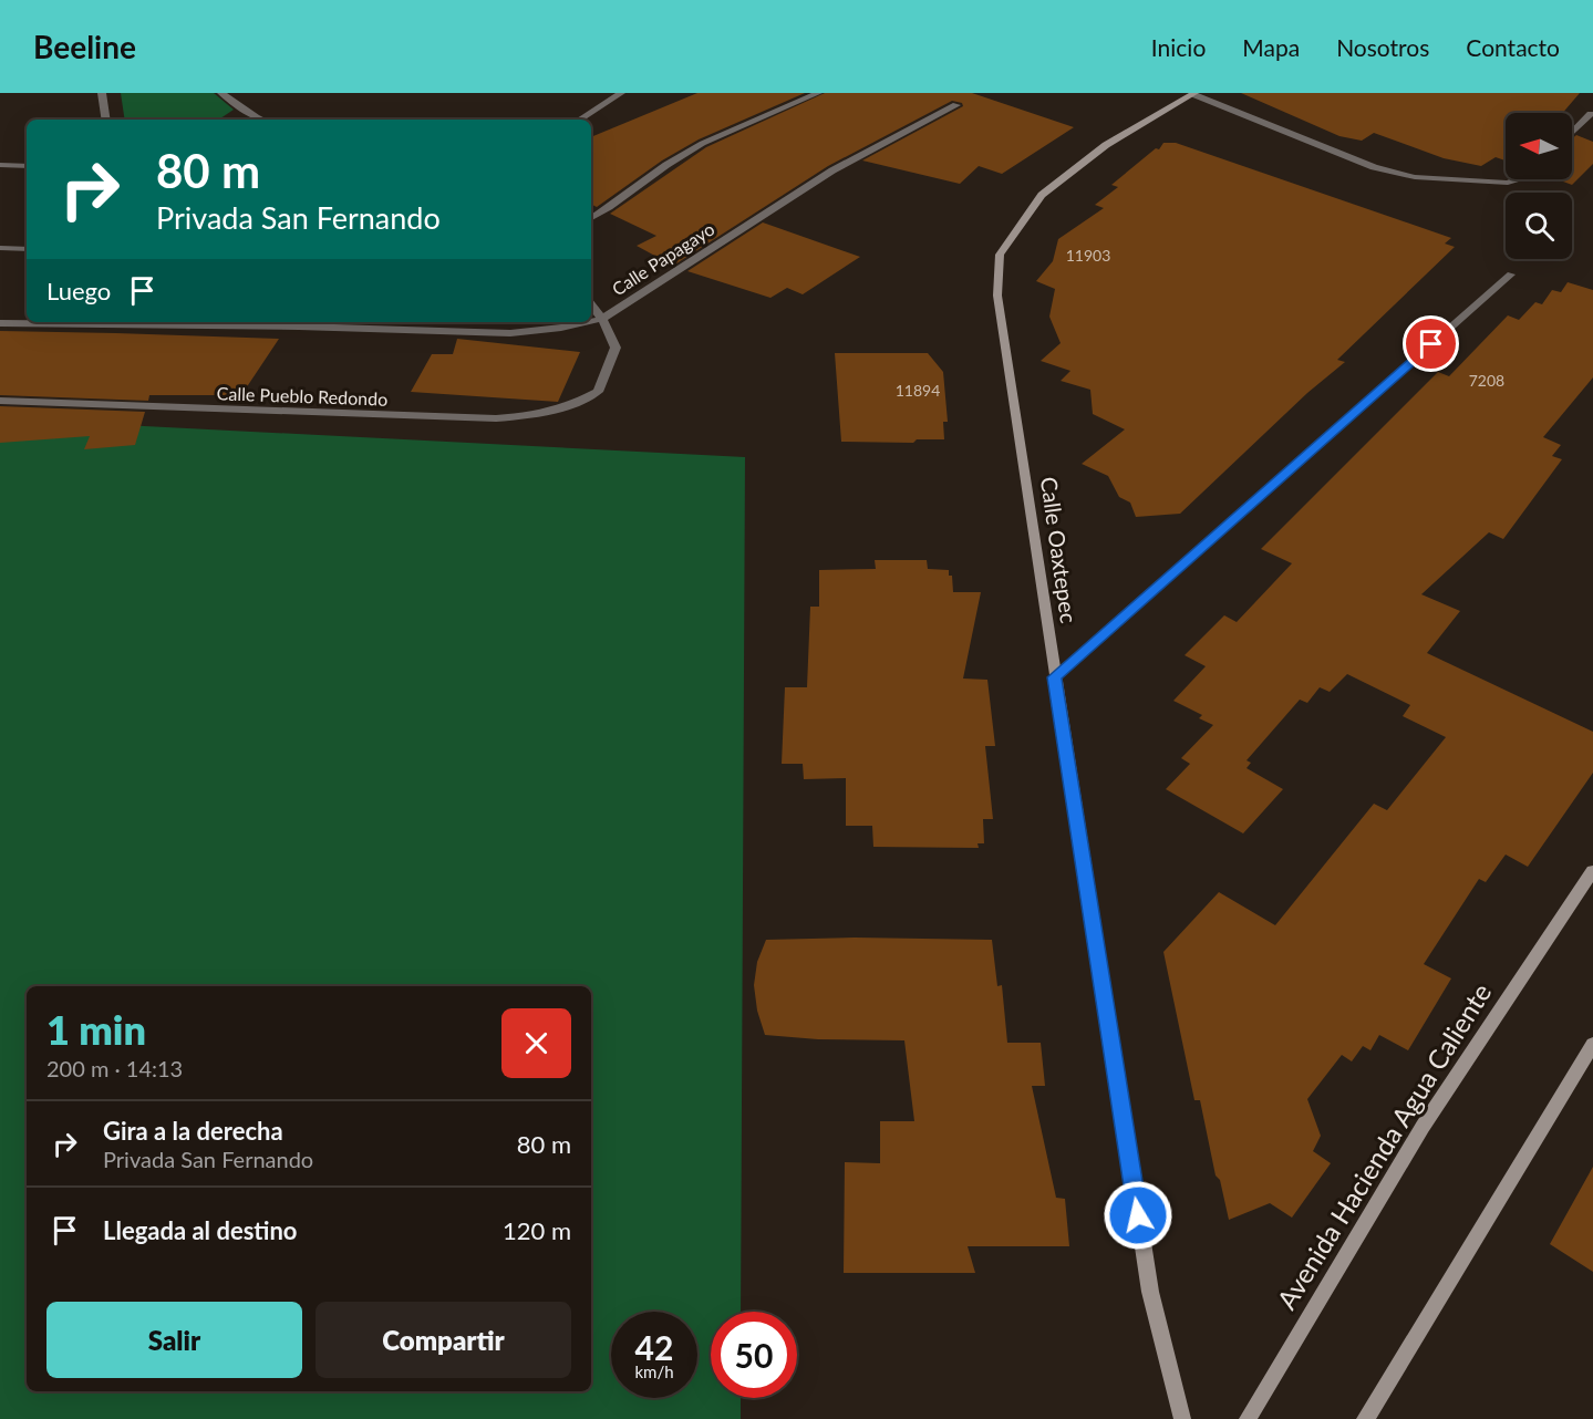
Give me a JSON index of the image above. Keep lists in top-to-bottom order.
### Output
{
  "streets": {
    "main road": ["Calle Oaxtepec", "Avenida Hacienda Agua Caliente"],
    "street": ["Calle Papagayo", "Calle Pueblo Redondo"]
  },
  "crossings": [
    ["Calle Papagayo", "Calle Pueblo Redondo"]
  ],
  "house_numbers": ["11903", "7208", "11894"],
  "north": "left",
  "page": {
    "header": "Beeline",
    "nav": [
      "Inicio",
      "Mapa",
      "Nosotros",
      "Contacto"
    ],
    "turn": ["80 m", "Privada San Fernando"],
    "then": "Luego",
    "heading": ["1 min", "200 m · 14:13"],
    "list": [
      {
        "name": "Gira a la derecha",
        "note": "Privada San Fernando",
        "value": "80 m"
      },
      {
        "name": "Llegada al destino",
        "value": "120 m"
      }
    ],
    "buttons": ["Salir", "Compartir"],
    "speed": "42 km/h",
    "limit": "50"
  }
}
